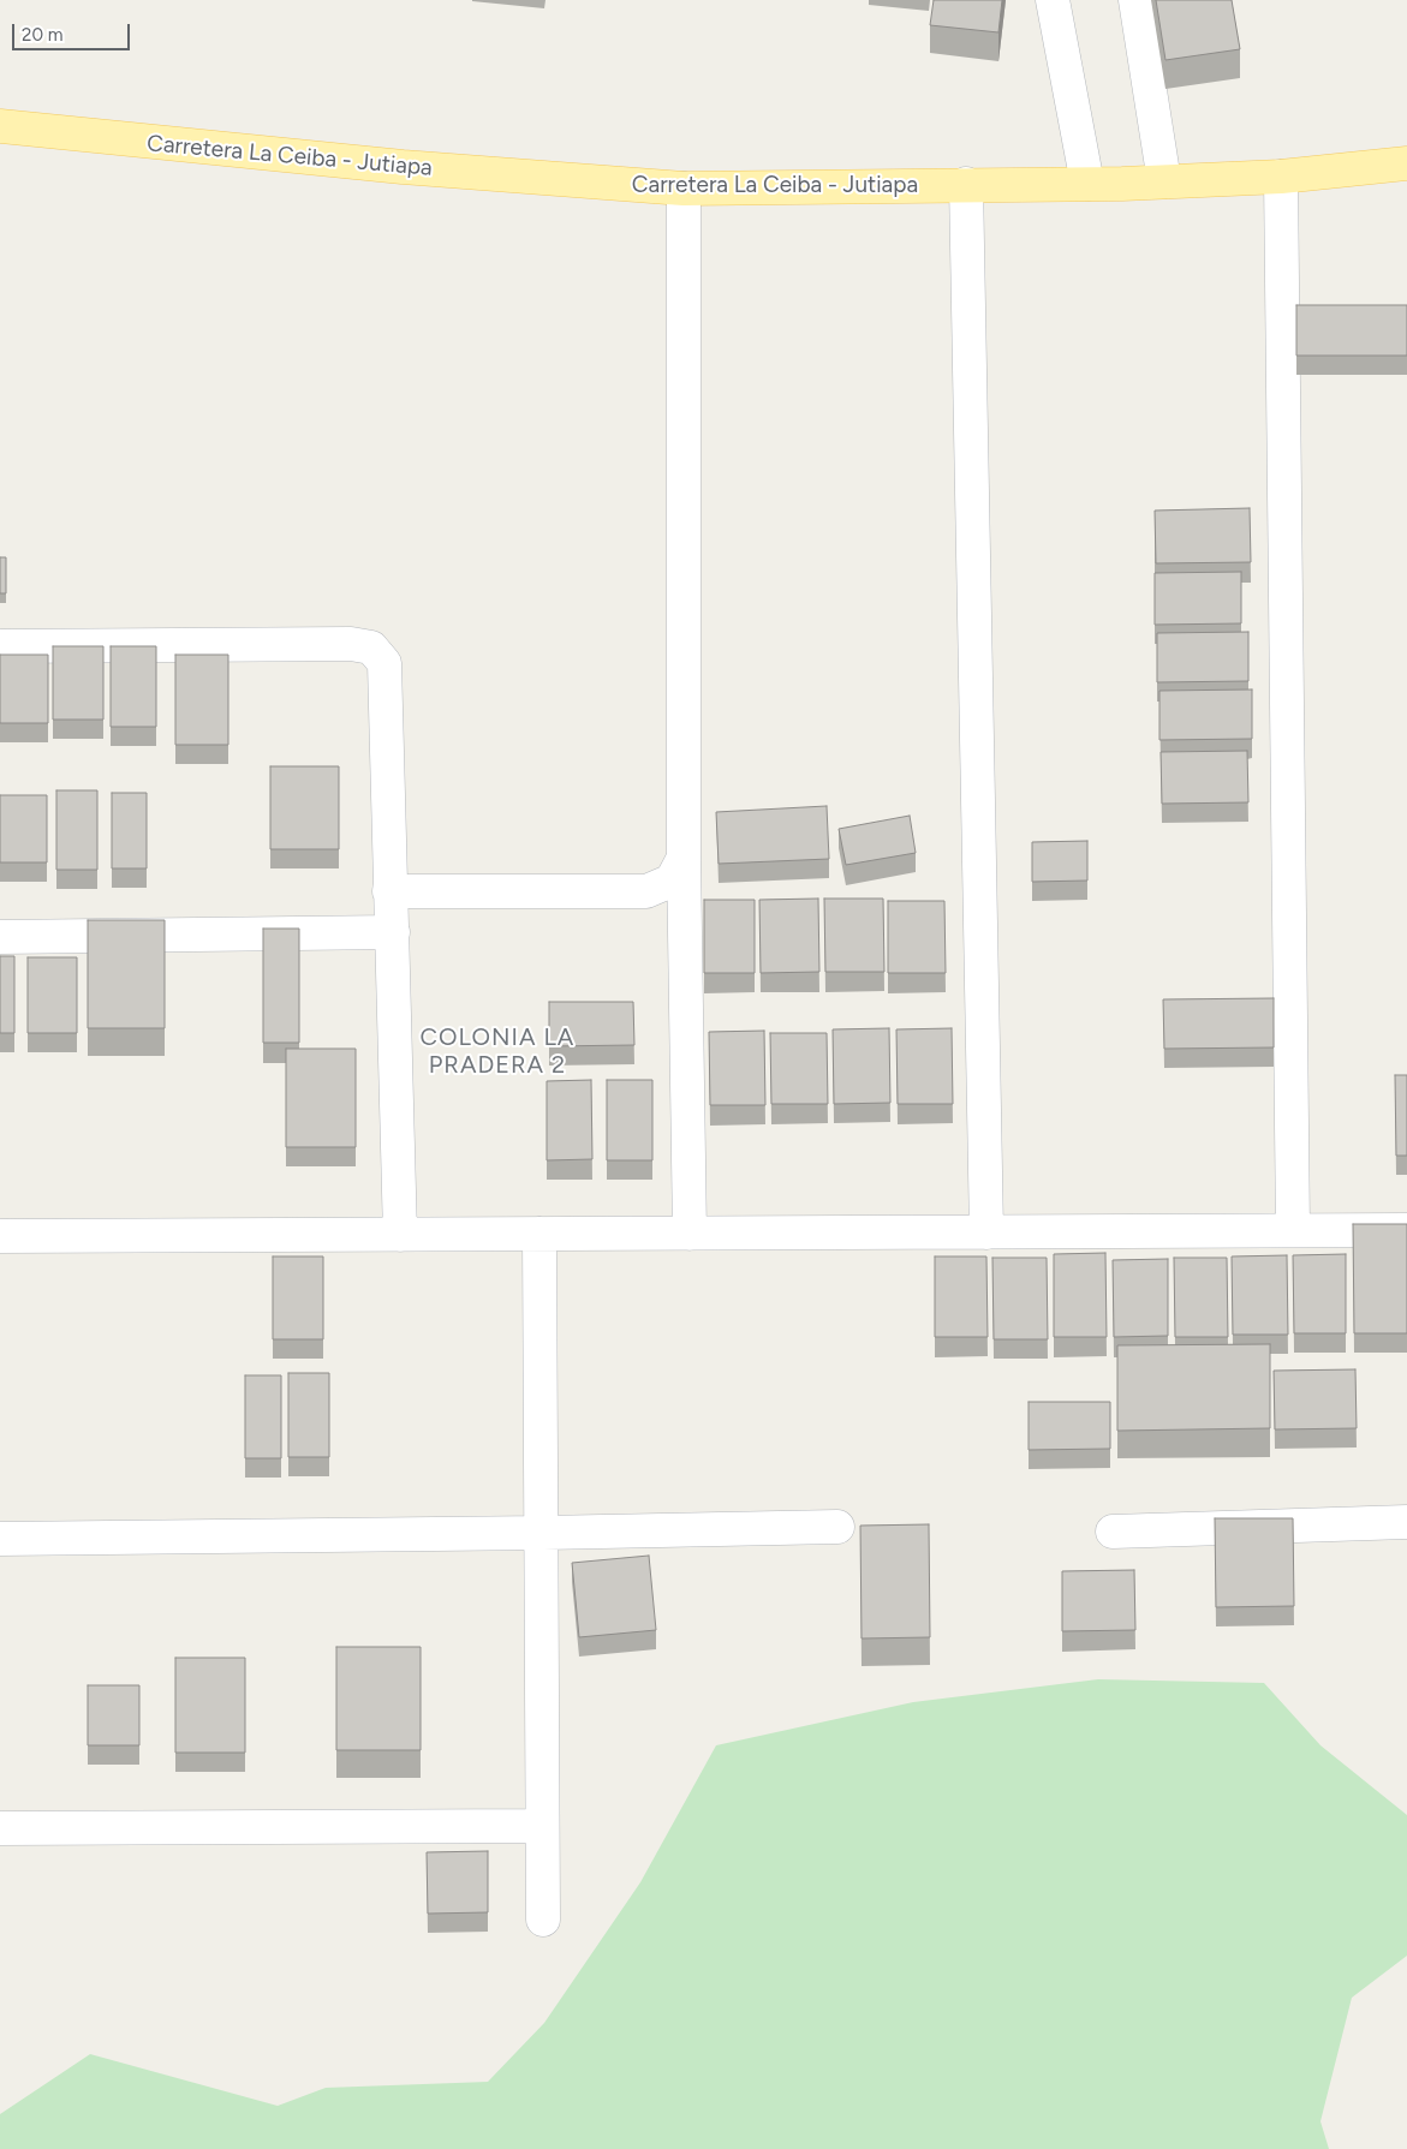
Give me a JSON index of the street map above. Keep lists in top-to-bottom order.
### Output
{
  "streets": {
    "main road": ["Carretera La Ceiba - Jutiapa"]
  },
  "districts": ["COLONIA LA PRADERA 2"],
  "scale_bar": "20 m"
}
